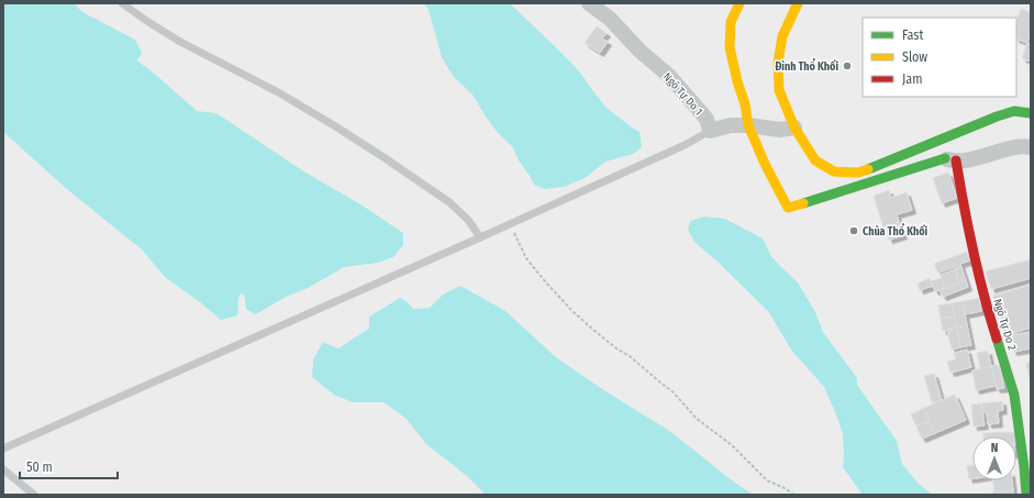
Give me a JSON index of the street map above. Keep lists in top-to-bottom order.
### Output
{
  "streets": {
    "street": ["Ngõ Tự Do 1", "Ngõ Tự Do 2"]
  },
  "places": ["Đình Thổ Khối", "Chùa Thổ Khối"],
  "legend": ["Fast", "Slow", "Jam"],
  "scale_bar": "50 m",
  "north": "top"
}
